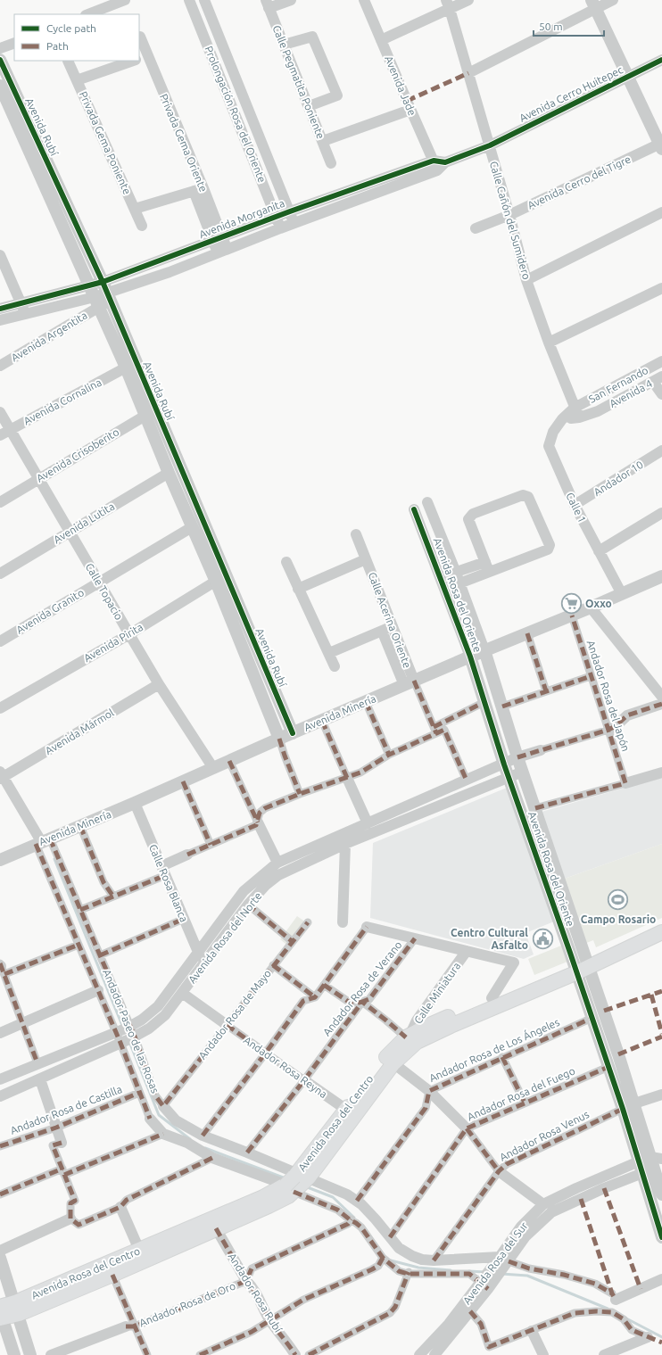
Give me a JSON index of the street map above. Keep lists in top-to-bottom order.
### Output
{
  "streets": {
    "main road": ["Avenida Rosa del Centro"],
    "street": [
      "Calle Pegmatita Poniente",
      "Avenida Jade",
      "Avenida Cerro Huitepec",
      "Prolongación Rosa del Oriente",
      "Avenida Rubí",
      "Privada Gema Poniente",
      "Privada Gema Oriente",
      "Avenida Cerro del Tigre",
      "Avenida Morganita",
      "Calle Cañón del Sumidero",
      "Avenida Argentita",
      "San Fernando",
      "Avenida 4",
      "Avenida Cornalina",
      "Avenida Crisoberito",
      "Andador 10",
      "Calle 1",
      "Avenida Lutita",
      "Calle Topacio",
      "Avenida Rosa del Oriente",
      "Avenida Granito",
      "Calle Acerina Oriente",
      "Avenida Pirita",
      "Andador Rosa del Japón",
      "Avenida Minería",
      "Avenida Mármol",
      "Calle Rosa Blanca",
      "Avenida Rosa del Norte",
      "Andador Rosa de Verano",
      "Calle Miniatura",
      "Andador Rosa de Mayo",
      "Andador Paseo de las Rosas",
      "Andador Rosa de Los Ángeles",
      "Andador Rosa Reyna",
      "Andador Rosa del Fuego",
      "Andador Rosa de Castilla",
      "Andador Rosa Venus",
      "Avenida Rosa del Sur",
      "Andador Rosa Rubí",
      "Andador Rosa de Oro"
    ]
  },
  "crossings": [
    ["Avenida Jade", "Avenida Morganita"],
    ["Avenida Cerro Huitepec", "Avenida Morganita"],
    ["Avenida Cerro Huitepec", "Calle Cañón del Sumidero"],
    ["Prolongación Rosa del Oriente", "Avenida Morganita"],
    ["Avenida Rubí", "Avenida Morganita"],
    ["Avenida Rubí", "Avenida Argentita"],
    ["Avenida Rubí", "Avenida Cornalina"],
    ["Avenida Rubí", "Avenida Crisoberito"],
    ["Avenida Rubí", "Avenida Lutita"],
    ["Avenida Rubí", "Avenida Granito"],
    ["Avenida Rubí", "Avenida Pirita"],
    ["Avenida Rubí", "Avenida Minería"],
    ["Privada Gema Oriente", "Avenida Morganita"],
    ["Avenida Cerro del Tigre", "Calle Cañón del Sumidero"],
    ["Avenida Morganita", "Calle Cañón del Sumidero"],
    ["Avenida Morganita", "Avenida Argentita"],
    ["Calle Cañón del Sumidero", "San Fernando"],
    ["Calle Cañón del Sumidero", "Avenida 4"],
    ["Calle Cañón del Sumidero", "Calle 1"],
    ["San Fernando", "Avenida 4"],
    ["San Fernando", "Calle 1"],
    ["Avenida 4", "Calle 1"],
    ["Avenida Cornalina", "Calle Topacio"],
    ["Avenida Crisoberito", "Calle Topacio"],
    ["Andador 10", "Calle 1"],
    ["Calle 1", "Avenida Minería"],
    ["Avenida Lutita", "Calle Topacio"],
    ["Calle Topacio", "Avenida Granito"],
    ["Calle Topacio", "Avenida Pirita"],
    ["Calle Topacio", "Avenida Minería"],
    ["Calle Topacio", "Avenida Mármol"],
    ["Avenida Rosa del Oriente", "Avenida Minería"],
    ["Avenida Rosa del Oriente", "Avenida Rosa del Norte"],
    ["Avenida Rosa del Oriente", "Andador Rosa de Los Ángeles"],
    ["Avenida Rosa del Oriente", "Andador Rosa del Fuego"],
    ["Avenida Rosa del Oriente", "Avenida Rosa del Centro"],
    ["Avenida Rosa del Oriente", "Andador Rosa Venus"],
    ["Avenida Rosa del Oriente", "Avenida Rosa del Sur"],
    ["Calle Acerina Oriente", "Avenida Minería"],
    ["Andador Rosa del Japón", "Avenida Minería"],
    ["Avenida Minería", "Calle Rosa Blanca"],
    ["Avenida Minería", "Andador Paseo de las Rosas"],
    ["Calle Rosa Blanca", "Avenida Rosa del Norte"],
    ["Avenida Rosa del Norte", "Andador Paseo de las Rosas"],
    ["Avenida Rosa del Norte", "Andador Rosa Reyna"],
    ["Andador Rosa de Verano", "Andador Paseo de las Rosas"],
    ["Andador Rosa de Verano", "Andador Rosa Reyna"],
    ["Calle Miniatura", "Avenida Rosa del Centro"],
    ["Andador Rosa de Mayo", "Andador Paseo de las Rosas"],
    ["Andador Rosa de Mayo", "Andador Rosa Reyna"],
    ["Andador Paseo de las Rosas", "Andador Rosa de Los Ángeles"],
    ["Andador Paseo de las Rosas", "Andador Rosa del Fuego"],
    ["Andador Paseo de las Rosas", "Andador Rosa de Castilla"],
    ["Andador Paseo de las Rosas", "Avenida Rosa del Centro"],
    ["Andador Paseo de las Rosas", "Andador Rosa Venus"],
    ["Andador Paseo de las Rosas", "Avenida Rosa del Sur"],
    ["Andador Rosa Reyna", "Avenida Rosa del Centro"],
    ["Avenida Rosa del Centro", "Andador Rosa Rubí"],
    ["Andador Rosa Rubí", "Andador Rosa de Oro"]
  ],
  "places": {
    "supermarket": ["Oxxo"],
    "sports": ["Campo Rosario"],
    "public building": ["Centro Cultural Asfalto"]
  },
  "legend": ["Cycle path", "Path"],
  "scale_bar": "50 m"
}
